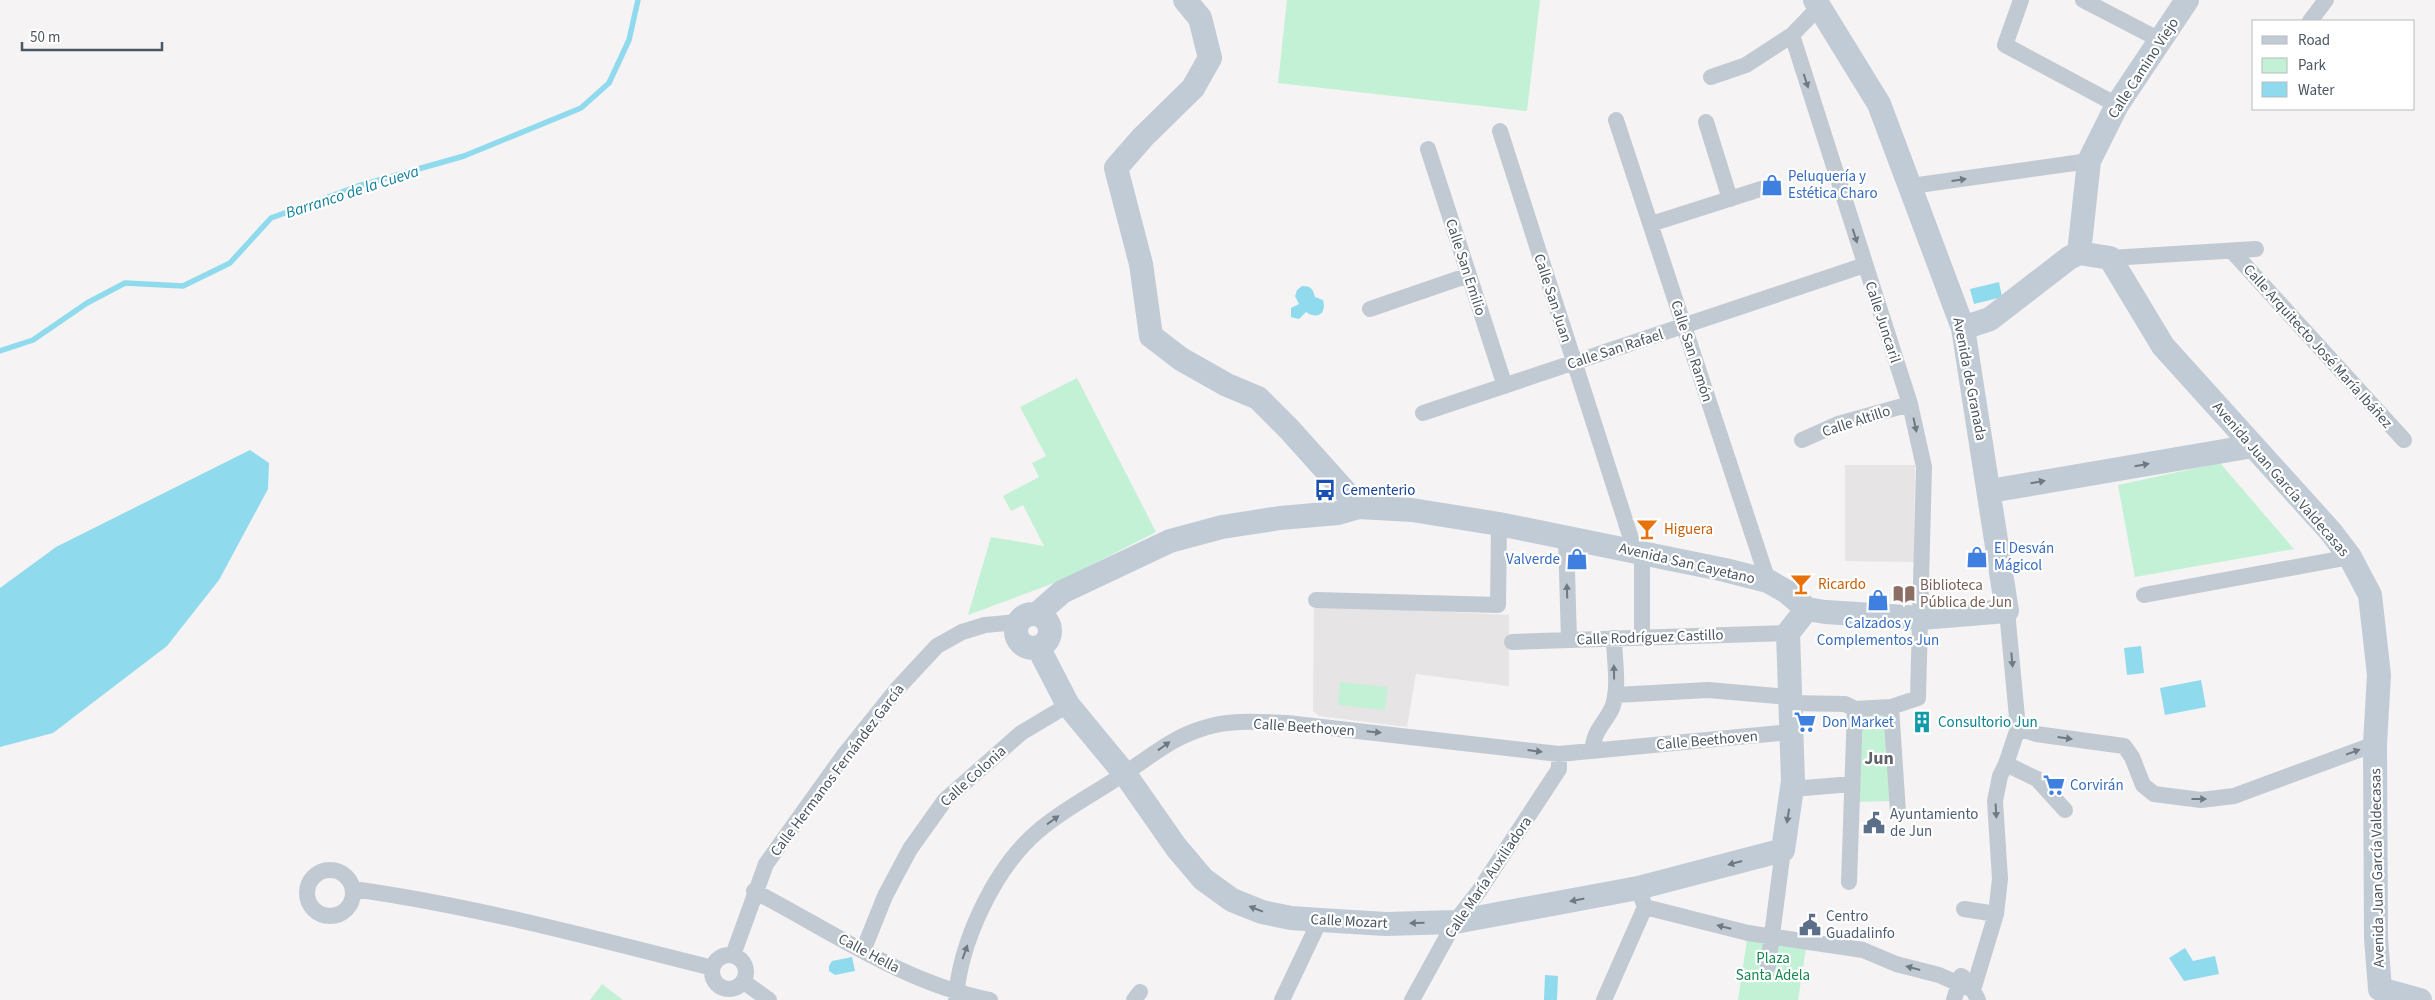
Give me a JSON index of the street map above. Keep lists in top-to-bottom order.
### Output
{
  "streets": {
    "street": [
      "Calle Camino Viejo",
      "Calle San Emilio",
      "Calle San Juan",
      "Calle Juncaril",
      "Calle Arquitecto José María Ibáñez",
      "Calle San Rafael",
      "Calle San Ramón",
      "Avenida de Granada",
      "Calle Altillo",
      "Avenida Juan García Valdecasas",
      "Avenida San Cayetano",
      "Calle Rodríguez Castillo",
      "Calle Beethoven",
      "Calle Hermanos Fernández García",
      "Calle Colonia",
      "Calle María Auxiliadora",
      "Calle Mozart",
      "Calle Hella"
    ]
  },
  "crossings": [
    ["Calle San Emilio", "Calle San Rafael"],
    ["Calle San Juan", "Calle San Rafael"],
    ["Calle San Juan", "Avenida San Cayetano"],
    ["Calle San Juan", "Calle Rodríguez Castillo"],
    ["Calle Juncaril", "Calle San Rafael"],
    ["Calle Juncaril", "Calle Altillo"],
    ["Calle San Rafael", "Calle San Ramón"],
    ["Calle San Ramón", "Avenida San Cayetano"],
    ["Calle Beethoven", "Calle María Auxiliadora"],
    ["Calle Beethoven", "Calle Mozart"],
    ["Calle Beethoven", "Calle Hella"],
    ["Calle Hermanos Fernández García", "Calle Mozart"],
    ["Calle Hermanos Fernández García", "Calle Hella"],
    ["Calle Colonia", "Calle Mozart"],
    ["Calle Colonia", "Calle Hella"],
    ["Calle María Auxiliadora", "Calle Mozart"]
  ],
  "one_way": ["Calle Juncaril", "Calle Beethoven"],
  "districts": ["Jun"],
  "water": ["Barranco de la Cueva"],
  "parks": ["Plaza Santa Adela"],
  "places": {
    "shop": [
      "Peluquería y Estética Charo",
      "El Desván Mágicol",
      "Valverde",
      "Calzados y Complementos Jun"
    ],
    "bus stop": ["Cementerio"],
    "bar": ["Higuera", "Ricardo"],
    "library": ["Biblioteca Pública de Jun"],
    "supermarket": ["Don Market", "Corvirán"],
    "building": ["Consultorio Jun"],
    "public building": ["Ayuntamiento de Jun", "Centro Guadalinfo"]
  },
  "legend": ["Road", "Park", "Water"],
  "scale_bar": "50 m"
}
